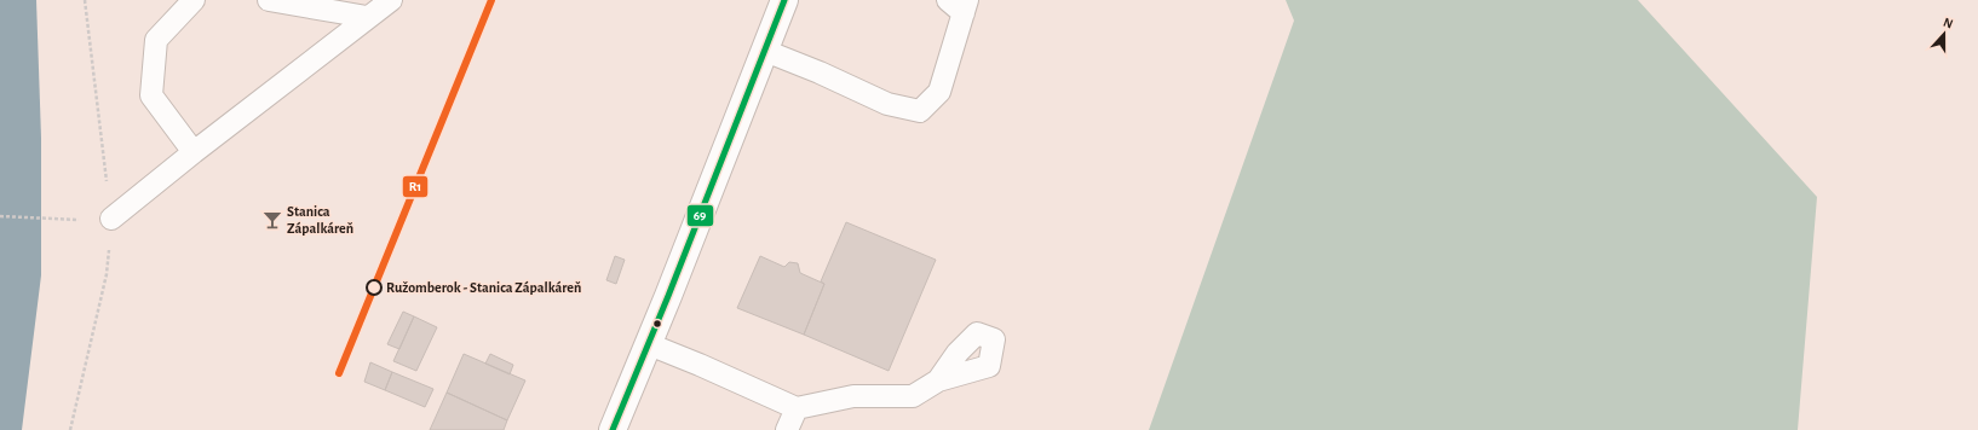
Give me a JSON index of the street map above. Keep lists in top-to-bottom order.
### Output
{
  "places": {
    "bar": ["Stanica Zápalkáreň"],
    "other": ["Ružomberok - Stanica Zápalkáreň"]
  },
  "lines": ["transit line R1", "transit line 69"],
  "north": "top"
}
